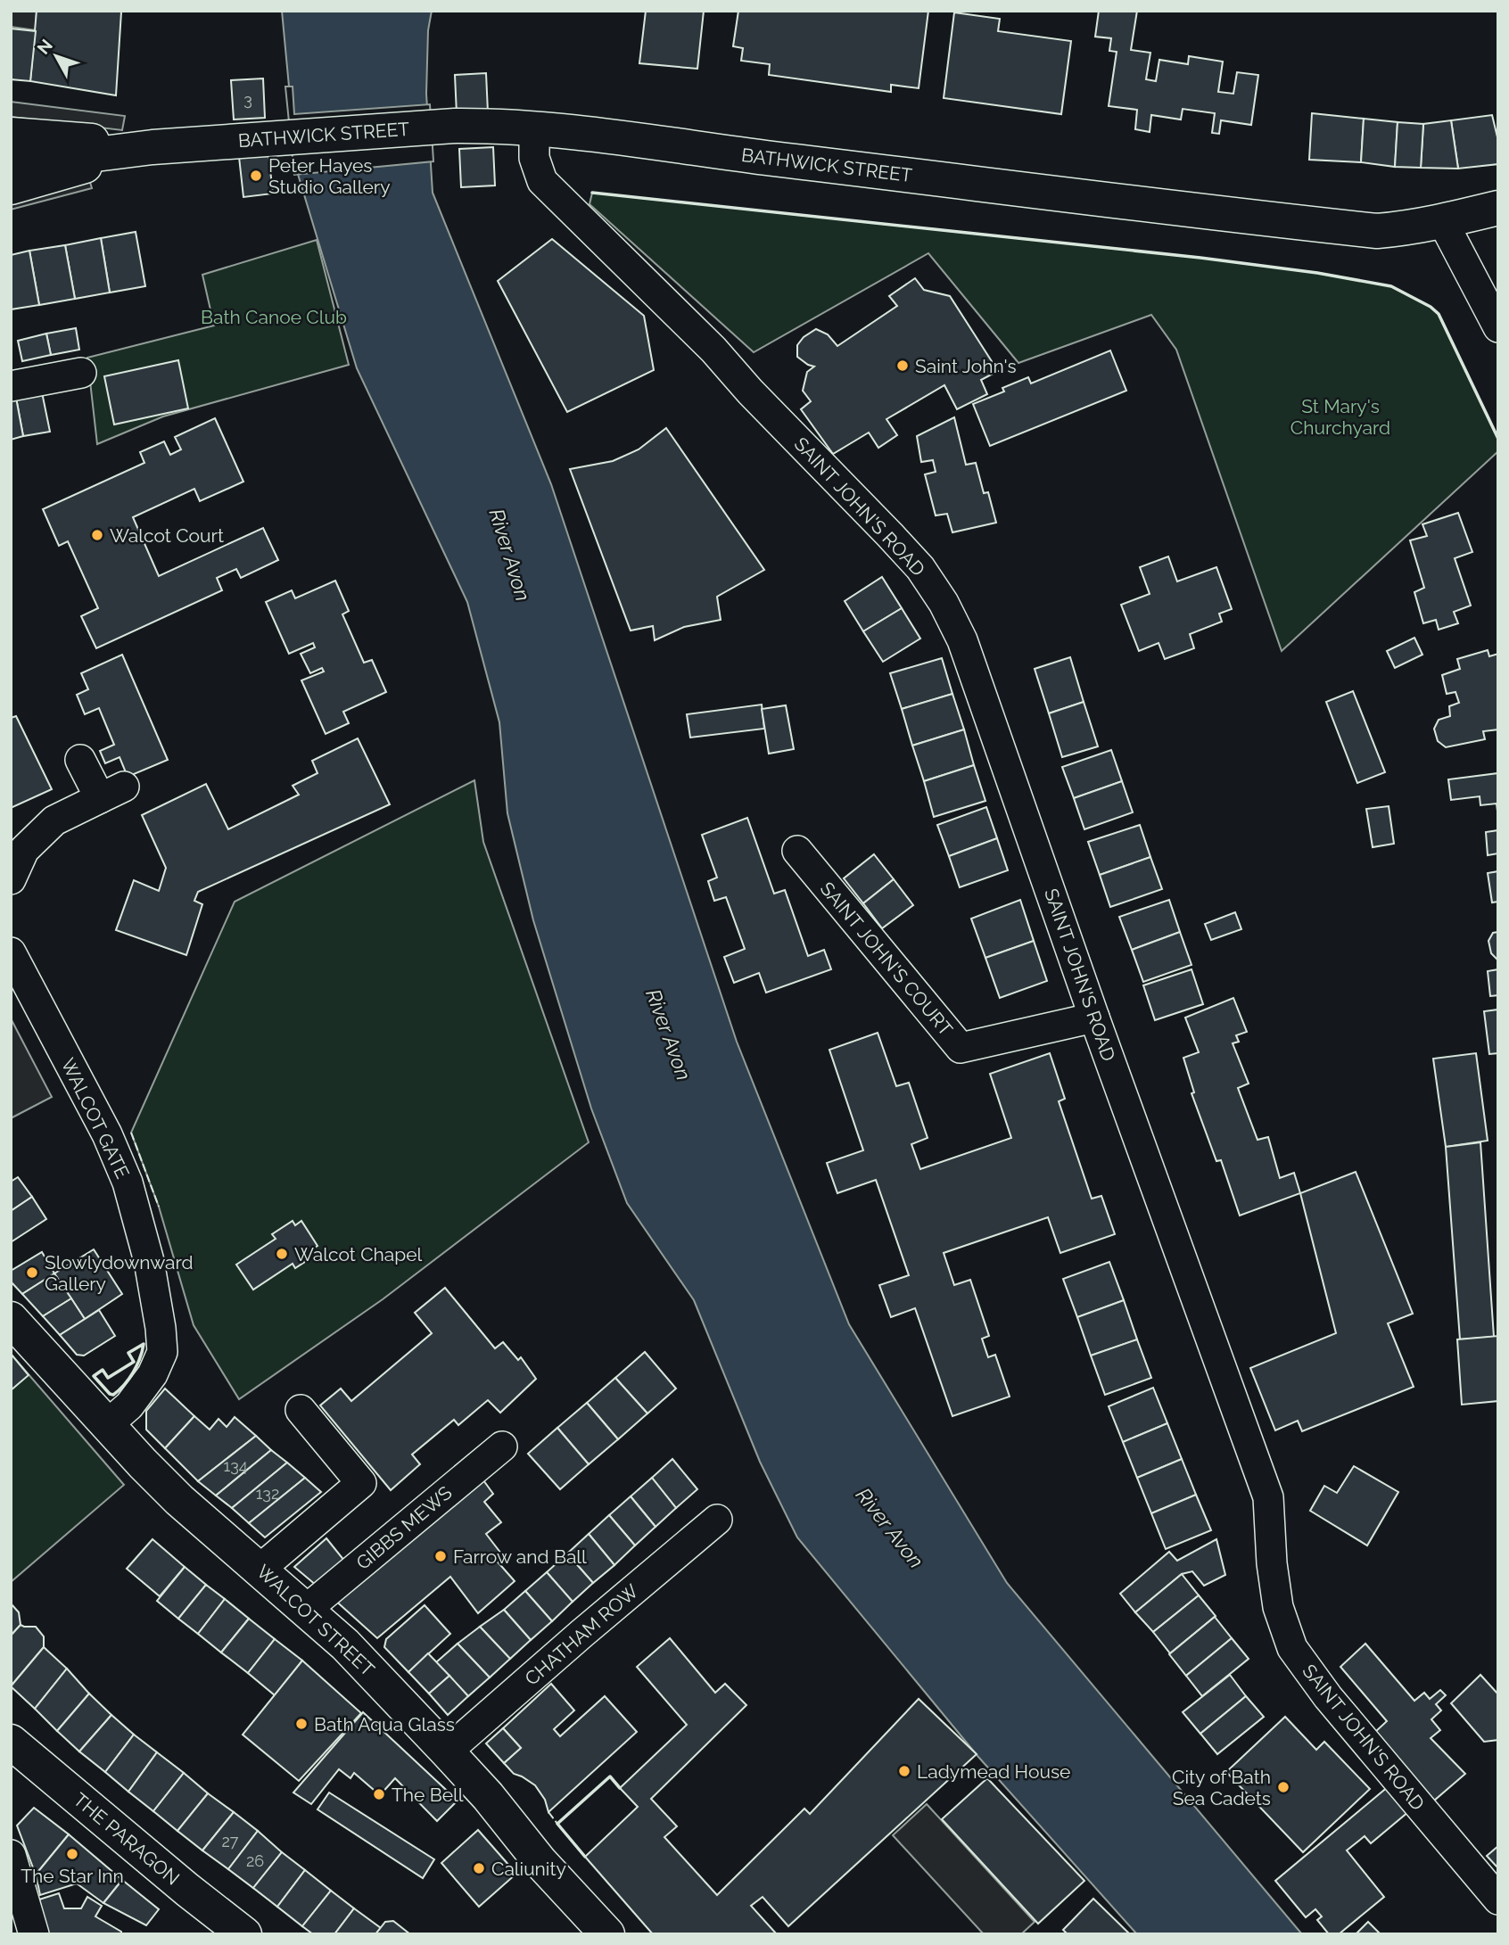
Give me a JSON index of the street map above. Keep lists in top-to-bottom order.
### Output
{
  "streets": {
    "main road": ["BATHWICK STREET", "WALCOT STREET", "THE PARAGON"],
    "street": [
      "SAINT JOHN'S ROAD",
      "SAINT JOHN'S COURT",
      "WALCOT GATE",
      "GIBBS MEWS",
      "CHATHAM ROW"
    ]
  },
  "crossings": [
    ["BATHWICK STREET", "SAINT JOHN'S ROAD"],
    ["SAINT JOHN'S ROAD", "SAINT JOHN'S COURT"],
    ["WALCOT GATE", "WALCOT STREET"],
    ["GIBBS MEWS", "WALCOT STREET"],
    ["WALCOT STREET", "CHATHAM ROW"]
  ],
  "water": ["River Avon"],
  "parks": ["Bath Canoe Club", "St Mary's Churchyard"],
  "places": [
    "Peter Hayes Studio Gallery",
    "Saint John's",
    "Walcot Court",
    "Walcot Chapel",
    "Slowlydownward Gallery",
    "Farrow and Ball",
    "Bath Aqua Glass",
    "Ladymead House",
    "City of Bath Sea Cadets",
    "The Bell",
    "The Star Inn",
    "Caliunity"
  ],
  "house_numbers": [
    "3",
    "134",
    "132",
    "27",
    "26"
  ],
  "north": "top left"
}
